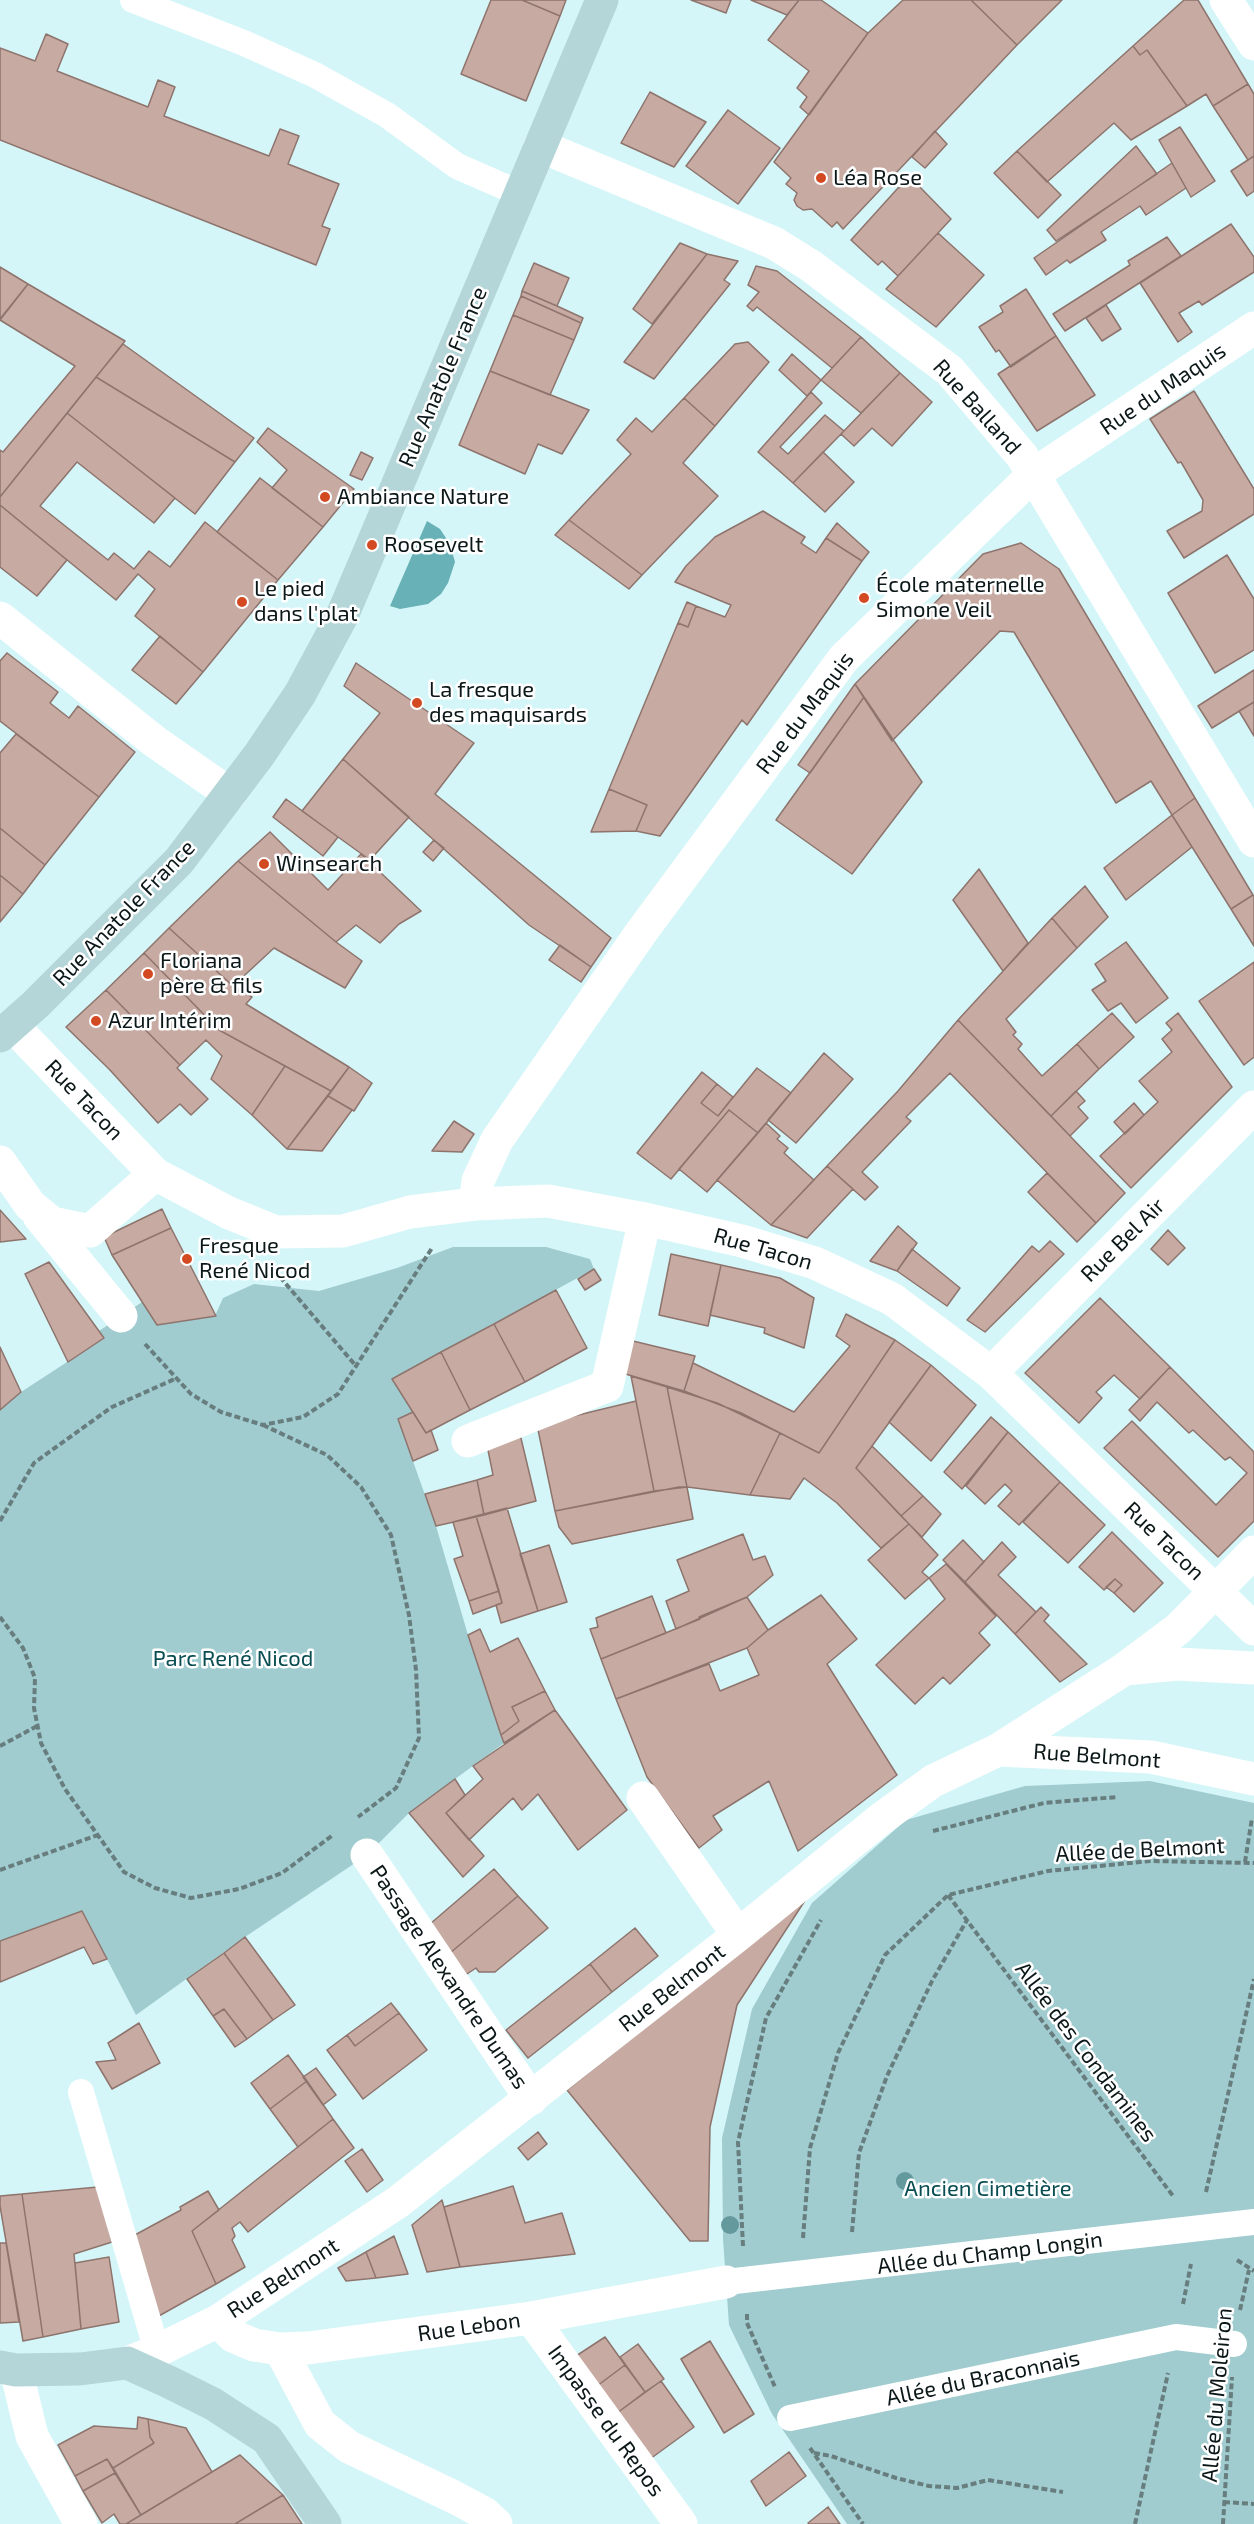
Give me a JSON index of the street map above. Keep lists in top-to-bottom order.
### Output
{
  "streets": {
    "main road": ["Rue Anatole France"],
    "street": [
      "Rue du Maquis",
      "Rue Balland",
      "Rue Tacon",
      "Rue Bel Air",
      "Rue Belmont",
      "Passage Alexandre Dumas",
      "Rue Lebon",
      "Impasse du Repos"
    ],
    "lane": ["Allée du Champ Longin", "Allée du Braconnais"],
    "path": ["Allée de Belmont", "Allée des Condamines", "Allée du Moleiron"]
  },
  "crossings": [
    ["Rue Anatole France", "Rue Balland"],
    ["Rue Anatole France", "Rue Tacon"],
    ["Rue du Maquis", "Rue Balland"],
    ["Rue du Maquis", "Rue Tacon"],
    ["Rue Tacon", "Rue Bel Air"],
    ["Rue Belmont", "Passage Alexandre Dumas"],
    ["Rue Belmont", "Rue Lebon"],
    ["Allée de Belmont", "Allée des Condamines"],
    ["Allée des Condamines", "Allée du Champ Longin"],
    ["Allée du Champ Longin", "Rue Lebon"],
    ["Rue Lebon", "Impasse du Repos"],
    ["Allée du Braconnais", "Allée du Moleiron"]
  ],
  "parks": ["Parc René Nicod", "Ancien Cimetière"],
  "places": [
    "Léa Rose",
    "Ambiance Nature",
    "Roosevelt",
    "École maternelle Simone Veil",
    "Le pied dans l'plat",
    "La fresque des maquisards",
    "Winsearch",
    "Floriana père & fils",
    "Azur Intérim",
    "Fresque René Nicod"
  ]
}
